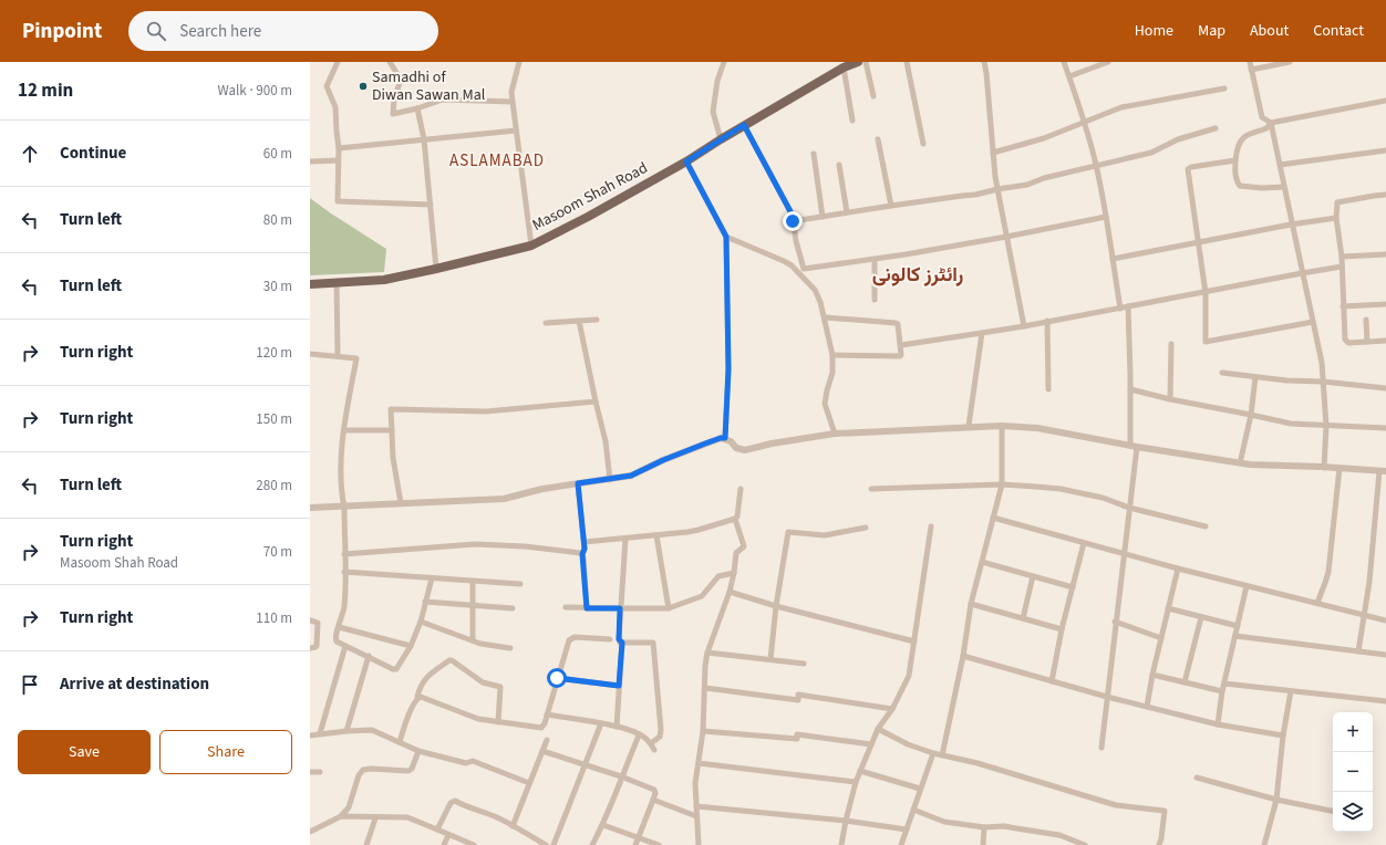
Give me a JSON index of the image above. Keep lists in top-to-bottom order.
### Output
{
  "streets": {
    "main road": ["Masoom Shah Road"]
  },
  "districts": ["ASLAMABAD", "رائٹرز کالونی"],
  "places": ["Samadhi of Diwan Sawan Mal"],
  "page": {
    "header": "Pinpoint",
    "search": "Search here",
    "nav": [
      "Home",
      "Map",
      "About",
      "Contact"
    ],
    "heading": ["12 min", "Walk · 900 m"],
    "list": [
      ["Continue", "60 m"],
      ["Turn left", "80 m"],
      ["Turn left", "30 m"],
      ["Turn right", "120 m"],
      ["Turn right", "150 m"],
      ["Turn left", "280 m"],
      ["Turn right", "Masoom Shah Road", "70 m"],
      ["Turn right", "110 m"],
      "Arrive at destination"
    ],
    "map_buttons": ["+", "−"],
    "buttons": ["Save", "Share"]
  }
}
